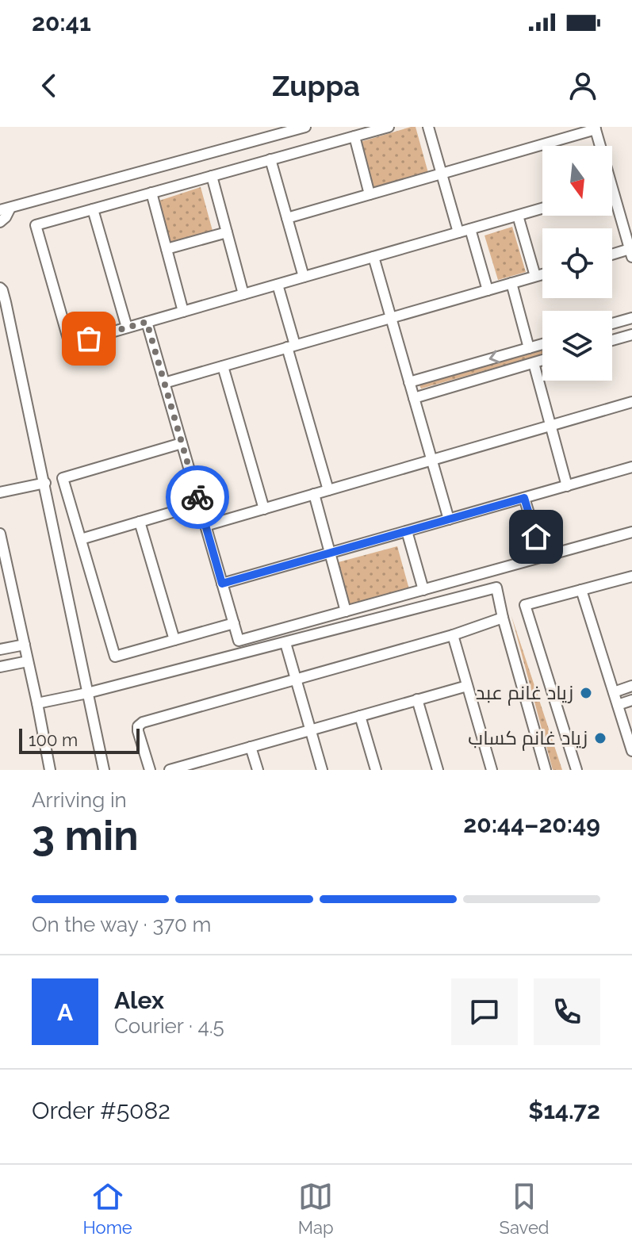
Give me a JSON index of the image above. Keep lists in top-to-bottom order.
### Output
{
  "places": ["زياد غانم عبد", "زياد غانم كساب"],
  "scale_bar": "100 m",
  "north": "bottom",
  "page": {
    "status": "20:41",
    "header": "Zuppa",
    "scale": "100 m",
    "heading": ["3 min", "Arriving in", "20:44–20:49"],
    "panel": [
      "Alex",
      "Courier · 4.5",
      "Order #5082",
      "$14.72"
    ],
    "bar": "On the way · 370 m",
    "round": "A",
    "tabs": ["Home", "Map", "Saved"]
  }
}
